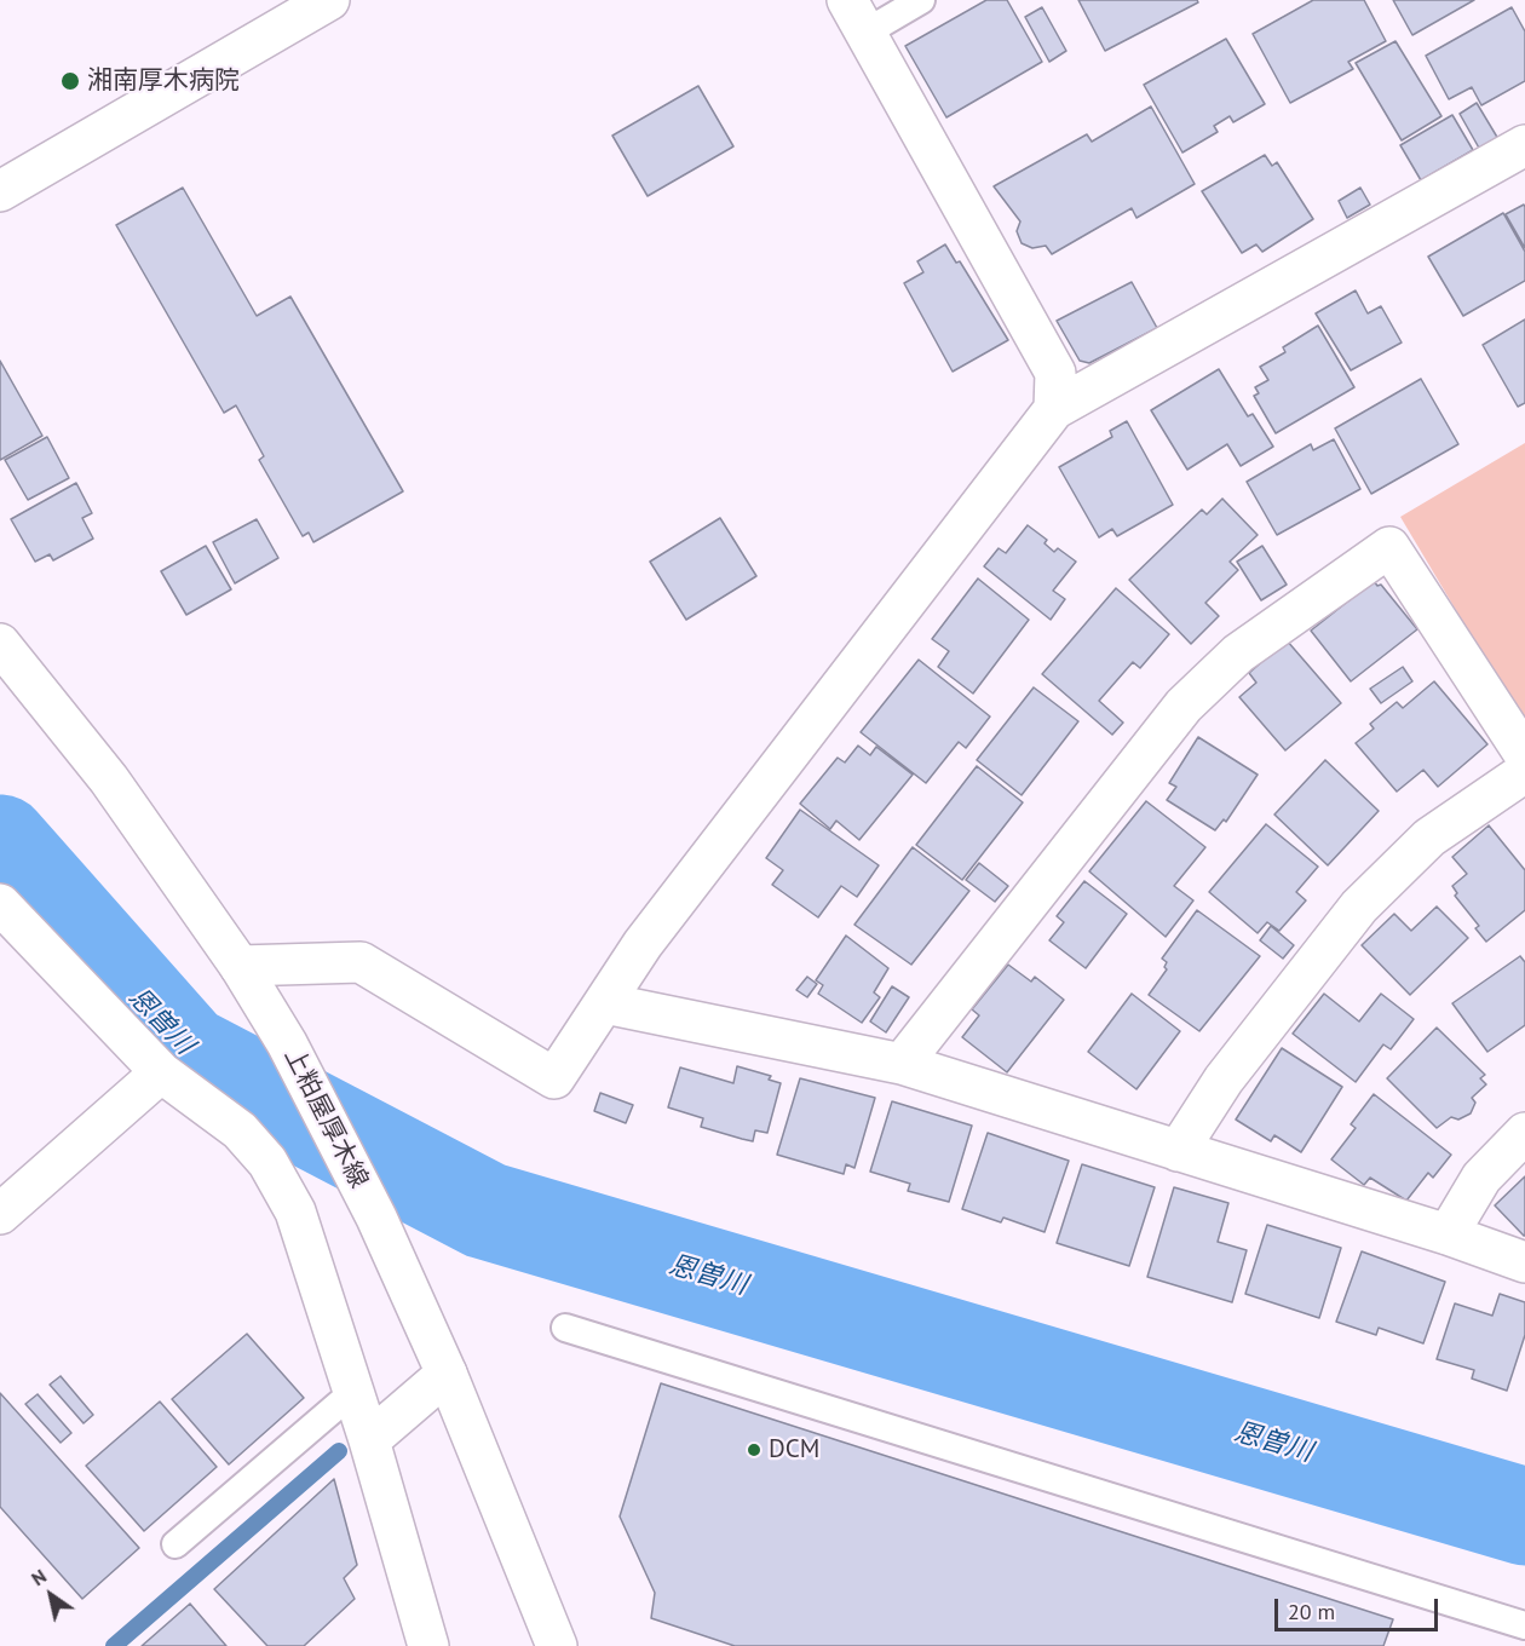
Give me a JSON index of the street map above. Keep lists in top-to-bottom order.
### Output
{
  "streets": {
    "street": ["上粕屋厚木線"]
  },
  "water": ["恩曽川"],
  "places": ["湘南厚木病院", "DCM"],
  "scale_bar": "20 m",
  "north": "top left"
}
